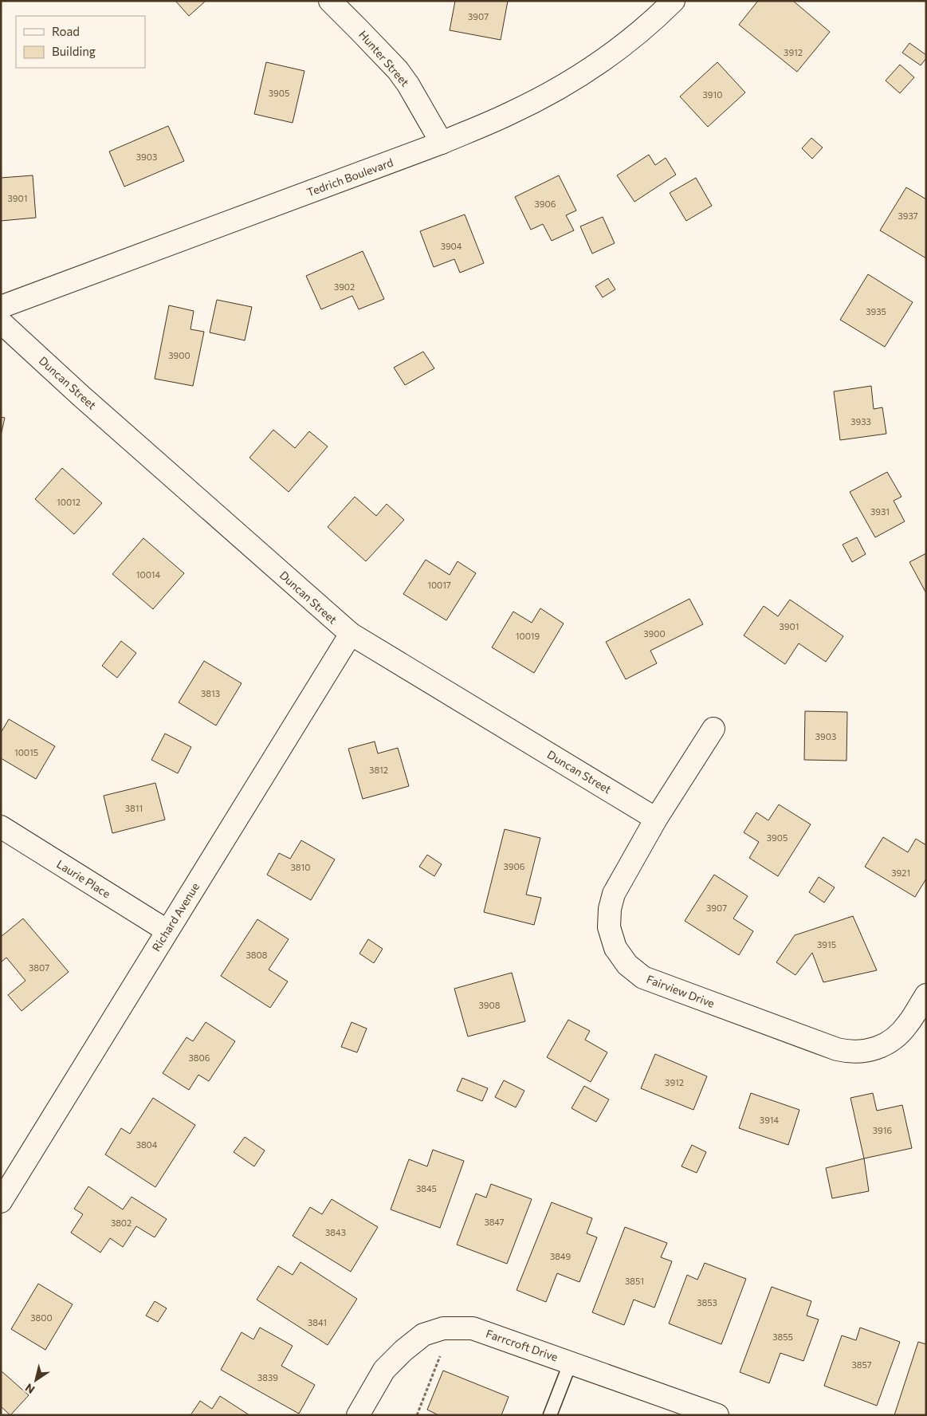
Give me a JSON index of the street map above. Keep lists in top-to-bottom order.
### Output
{
  "streets": {
    "street": [
      "Hunter Street",
      "Tedrich Boulevard",
      "Duncan Street",
      "Laurie Place",
      "Richard Avenue",
      "Fairview Drive",
      "Farrcroft Drive"
    ]
  },
  "crossings": [
    ["Hunter Street", "Tedrich Boulevard"],
    ["Duncan Street", "Richard Avenue"],
    ["Duncan Street", "Fairview Drive"],
    ["Laurie Place", "Richard Avenue"]
  ],
  "house_numbers": [
    "3907",
    "3912",
    "3905",
    "3910",
    "3903",
    "3901",
    "3906",
    "3937",
    "3904",
    "3902",
    "3935",
    "3900",
    "3933",
    "10012",
    "3931",
    "10014",
    "10017",
    "3901",
    "3900",
    "10019",
    "3813",
    "3903",
    "10015",
    "3812",
    "3811",
    "3905",
    "3906",
    "3810",
    "3921",
    "3907",
    "3915",
    "3808",
    "3807",
    "3908",
    "3806",
    "3912",
    "3914",
    "3916",
    "3804",
    "3845",
    "3847",
    "3802",
    "3843",
    "3849",
    "3851",
    "3853",
    "3800",
    "3841",
    "3855",
    "3857",
    "3839"
  ],
  "legend": ["Road", "Building"],
  "north": "bottom left"
}
